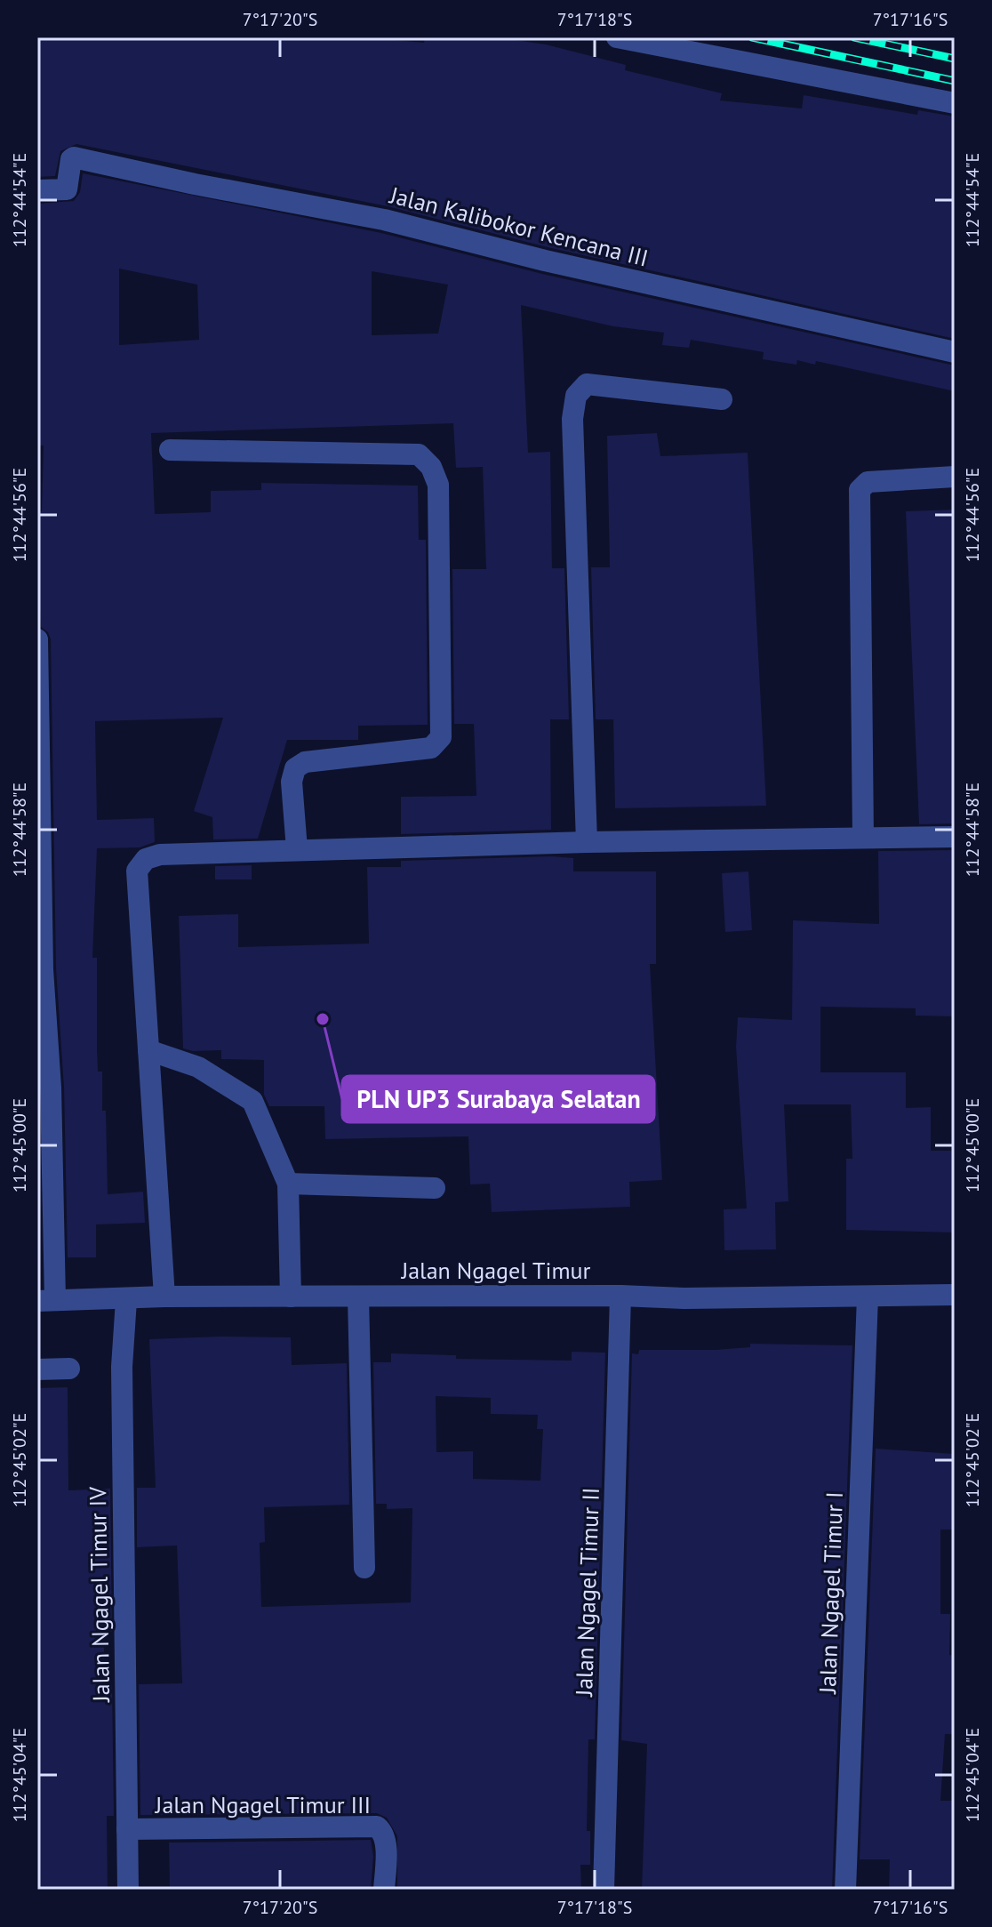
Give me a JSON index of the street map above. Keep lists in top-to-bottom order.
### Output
{
  "streets": {
    "street": [
      "Jalan Kalibokor Kencana III",
      "Jalan Ngagel Timur",
      "Jalan Ngagel Timur II",
      "Jalan Ngagel Timur I",
      "Jalan Ngagel Timur IV",
      "Jalan Ngagel Timur III"
    ]
  },
  "crossings": [
    ["Jalan Ngagel Timur", "Jalan Ngagel Timur II"],
    ["Jalan Ngagel Timur", "Jalan Ngagel Timur I"],
    ["Jalan Ngagel Timur", "Jalan Ngagel Timur IV"],
    ["Jalan Ngagel Timur IV", "Jalan Ngagel Timur III"]
  ],
  "places": ["PLN UP3 Surabaya Selatan"],
  "coordinates": [
    "7°17'20\"S",
    "7°17'18\"S",
    "7°17'16\"S",
    "112°44'54\"E",
    "112°44'56\"E",
    "112°44'58\"E",
    "112°45'00\"E",
    "112°45'02\"E",
    "112°45'04\"E"
  ]
}
